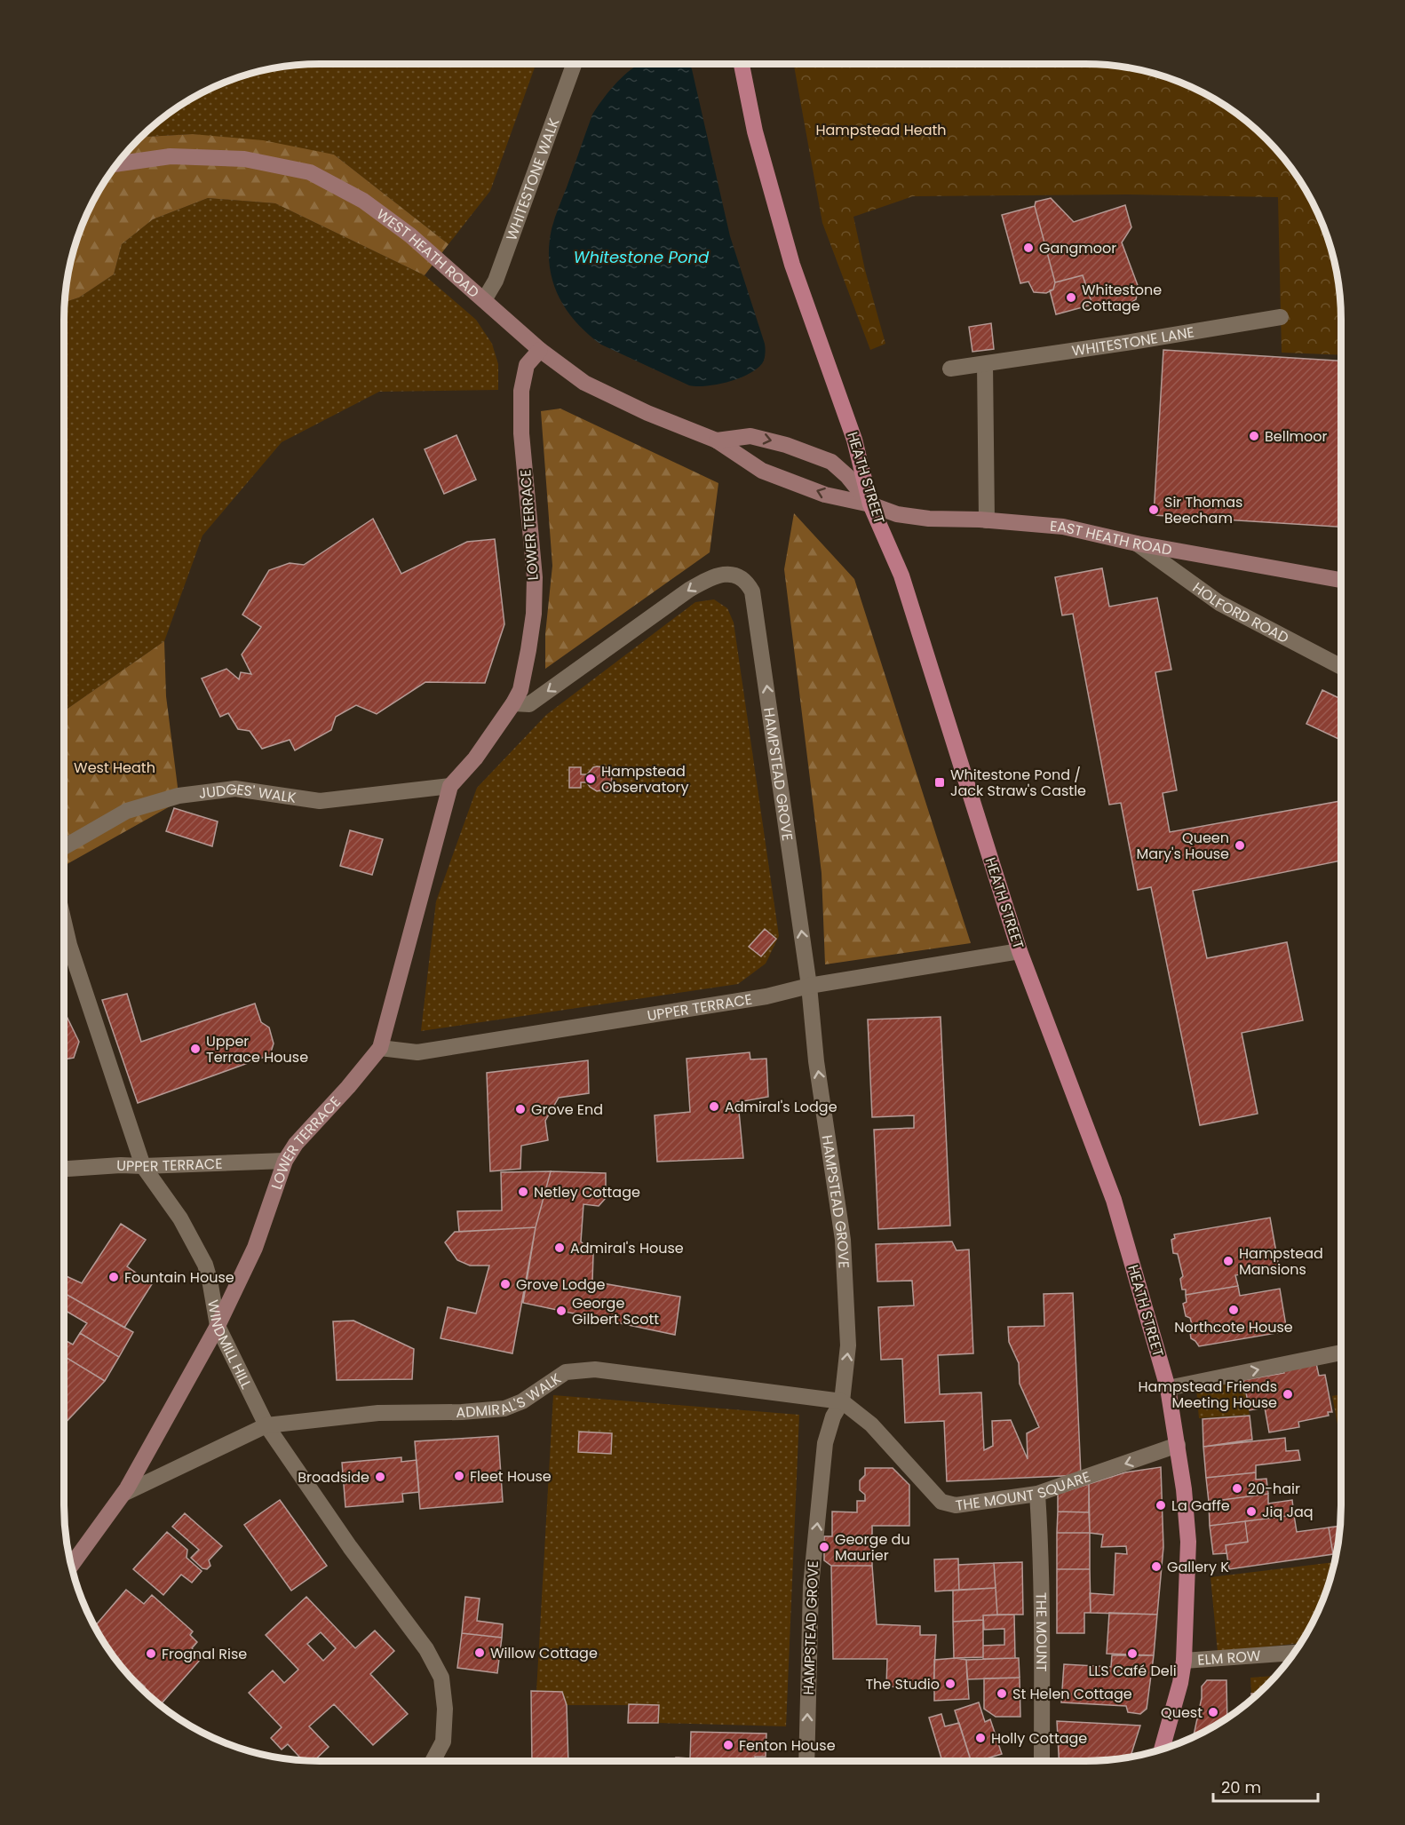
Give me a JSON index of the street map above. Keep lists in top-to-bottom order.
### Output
{
  "streets": {
    "main road": ["HEATH STREET"],
    "street": [
      "WHITESTONE WALK",
      "WEST HEATH ROAD",
      "WHITESTONE LANE",
      "LOWER TERRACE",
      "EAST HEATH ROAD",
      "HOLFORD ROAD",
      "HAMPSTEAD GROVE",
      "JUDGES' WALK",
      "UPPER TERRACE",
      "WINDMILL HILL",
      "ADMIRAL'S WALK",
      "THE MOUNT SQUARE",
      "THE MOUNT",
      "ELM ROW"
    ]
  },
  "crossings": [
    ["WHITESTONE WALK", "WEST HEATH ROAD"],
    ["WEST HEATH ROAD", "HEATH STREET"],
    ["WEST HEATH ROAD", "LOWER TERRACE"],
    ["WEST HEATH ROAD", "EAST HEATH ROAD"],
    ["HEATH STREET", "EAST HEATH ROAD"],
    ["HEATH STREET", "UPPER TERRACE"],
    ["HEATH STREET", "THE MOUNT SQUARE"],
    ["HEATH STREET", "ELM ROW"],
    ["LOWER TERRACE", "HAMPSTEAD GROVE"],
    ["LOWER TERRACE", "JUDGES' WALK"],
    ["LOWER TERRACE", "UPPER TERRACE"],
    ["LOWER TERRACE", "WINDMILL HILL"],
    ["LOWER TERRACE", "ADMIRAL'S WALK"],
    ["EAST HEATH ROAD", "HOLFORD ROAD"],
    ["HAMPSTEAD GROVE", "UPPER TERRACE"],
    ["HAMPSTEAD GROVE", "ADMIRAL'S WALK"],
    ["HAMPSTEAD GROVE", "THE MOUNT SQUARE"],
    ["UPPER TERRACE", "WINDMILL HILL"],
    ["WINDMILL HILL", "ADMIRAL'S WALK"],
    ["ADMIRAL'S WALK", "THE MOUNT SQUARE"],
    ["THE MOUNT SQUARE", "THE MOUNT"]
  ],
  "one_way": ["THE MOUNT SQUARE"],
  "water": ["Whitestone Pond"],
  "parks": ["Hampstead Heath", "West Heath"],
  "places": {
    "other": [
      "Gangmoor",
      "Whitestone Cottage",
      "Bellmoor",
      "Sir Thomas Beecham",
      "Hampstead Observatory",
      "Queen Mary's House",
      "Upper Terrace House",
      "Admiral's Lodge",
      "Grove End",
      "Netley Cottage",
      "Admiral's House",
      "Hampstead Mansions",
      "Fountain House",
      "Grove Lodge",
      "Northcote House",
      "George Gilbert Scott",
      "Hampstead Friends Meeting House",
      "Fleet House",
      "Broadside",
      "20-hair",
      "La Gaffe",
      "Jiq Jaq",
      "George du Maurier",
      "Gallery K",
      "Willow Cottage",
      "Frognal Rise",
      "LLS Café Deli",
      "The Studio",
      "St Helen Cottage",
      "Quest",
      "Holly Cottage",
      "Fenton House"
    ],
    "transit": ["Whitestone Pond / Jack Straw's Castle"]
  },
  "scale_bar": "20 m"
}
